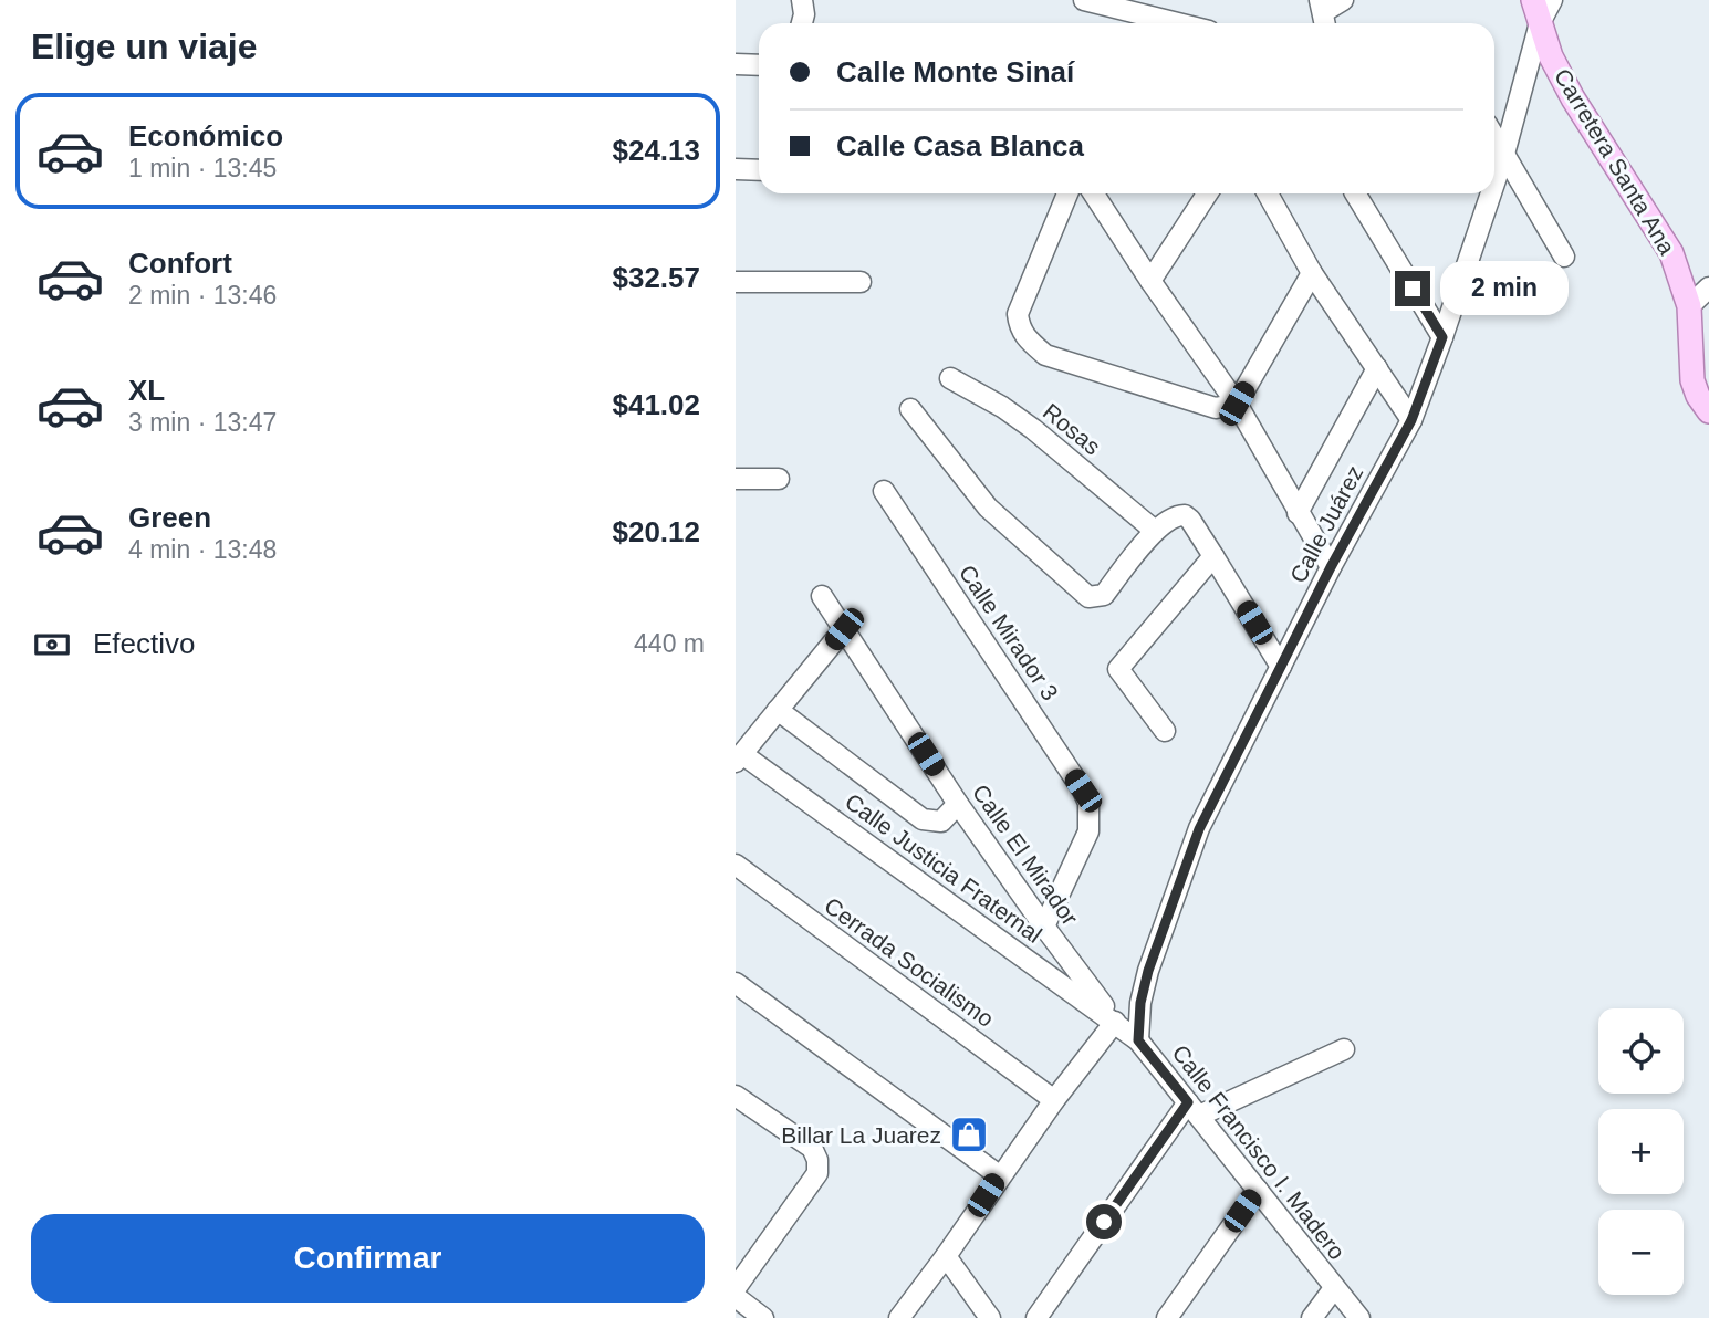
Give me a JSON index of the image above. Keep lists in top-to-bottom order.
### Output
{
  "streets": {
    "main road": ["Carretera Santa Ana"],
    "street": [
      "Rosas",
      "Calle Juárez",
      "Calle Mirador 3",
      "Calle El Mirador",
      "Calle Justicia Fraternal",
      "Cerrada Socialismo",
      "Calle Francisco I. Madero"
    ]
  },
  "crossings": [
    ["Carretera Santa Ana", "Calle Juárez"],
    ["Calle Juárez", "Calle Francisco I. Madero"],
    ["Calle Mirador 3", "Calle El Mirador"],
    ["Calle El Mirador", "Calle Justicia Fraternal"],
    ["Calle El Mirador", "Calle Francisco I. Madero"],
    ["Calle Justicia Fraternal", "Calle Francisco I. Madero"]
  ],
  "places": {
    "shop": ["Billar La Juarez"]
  },
  "page": {
    "heading": "Elige un viaje",
    "banner": ["Calle Monte Sinaí", "Calle Casa Blanca"],
    "list": [
      {
        "name": "Económico",
        "note": "1 min · 13:45",
        "value": "$24.13"
      },
      {
        "name": "Confort",
        "note": "2 min · 13:46",
        "value": "$32.57"
      },
      {
        "name": "XL",
        "note": "3 min · 13:47",
        "value": "$41.02"
      },
      {
        "name": "Green",
        "note": "4 min · 13:48",
        "value": "$20.12"
      }
    ],
    "bubble": "2 min",
    "pay": ["Efectivo", "440 m"],
    "map_buttons": ["+", "−"],
    "buttons": "Confirmar"
  }
}
